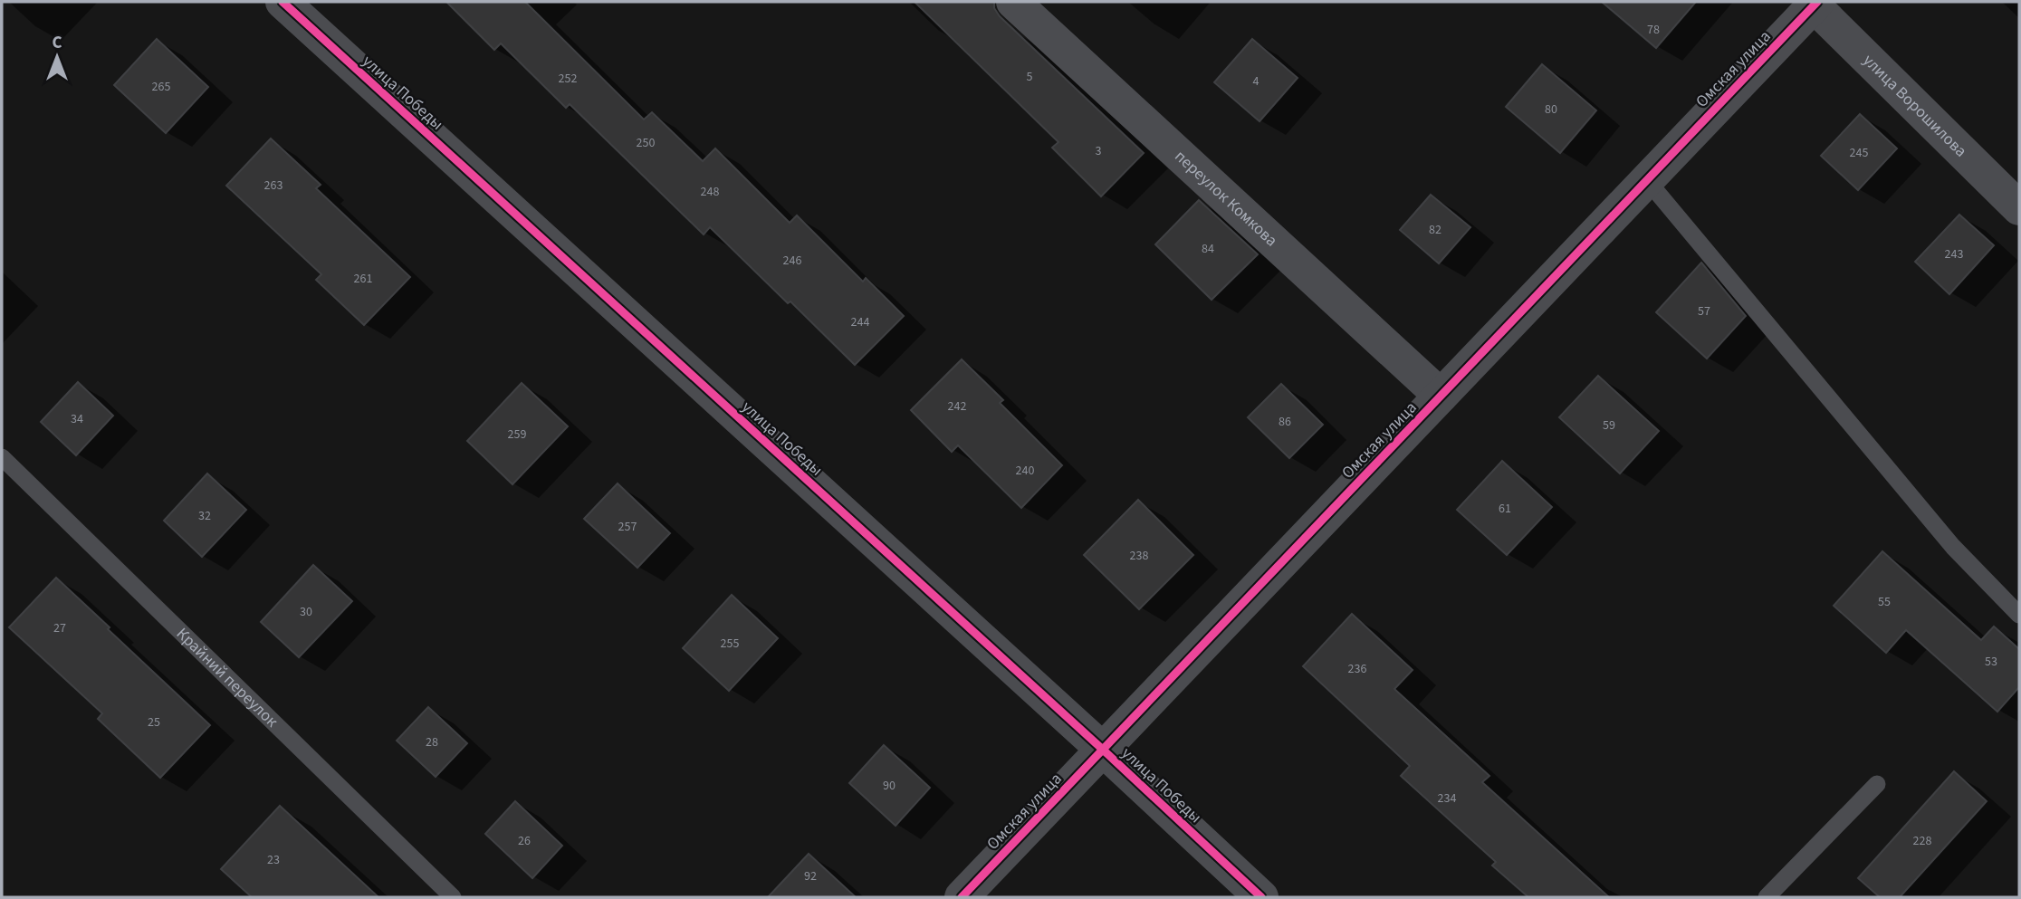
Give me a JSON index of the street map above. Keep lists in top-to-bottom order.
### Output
{
  "streets": {
    "street": [
      "Омская улица",
      "улица Победы",
      "улица Ворошилова",
      "переулок Комкова"
    ],
    "lane": ["Крайний переулок"]
  },
  "crossings": [
    ["Омская улица", "улица Победы"],
    ["Омская улица", "улица Ворошилова"],
    ["Омская улица", "переулок Комкова"]
  ],
  "house_numbers": [
    "78",
    "5",
    "252",
    "4",
    "265",
    "80",
    "250",
    "3",
    "245",
    "263",
    "248",
    "82",
    "84",
    "243",
    "246",
    "261",
    "57",
    "244",
    "242",
    "34",
    "86",
    "59",
    "259",
    "240",
    "61",
    "32",
    "257",
    "238",
    "55",
    "30",
    "27",
    "255",
    "53",
    "236",
    "25",
    "28",
    "90",
    "234",
    "26",
    "228",
    "23",
    "92"
  ],
  "north": "top"
}
